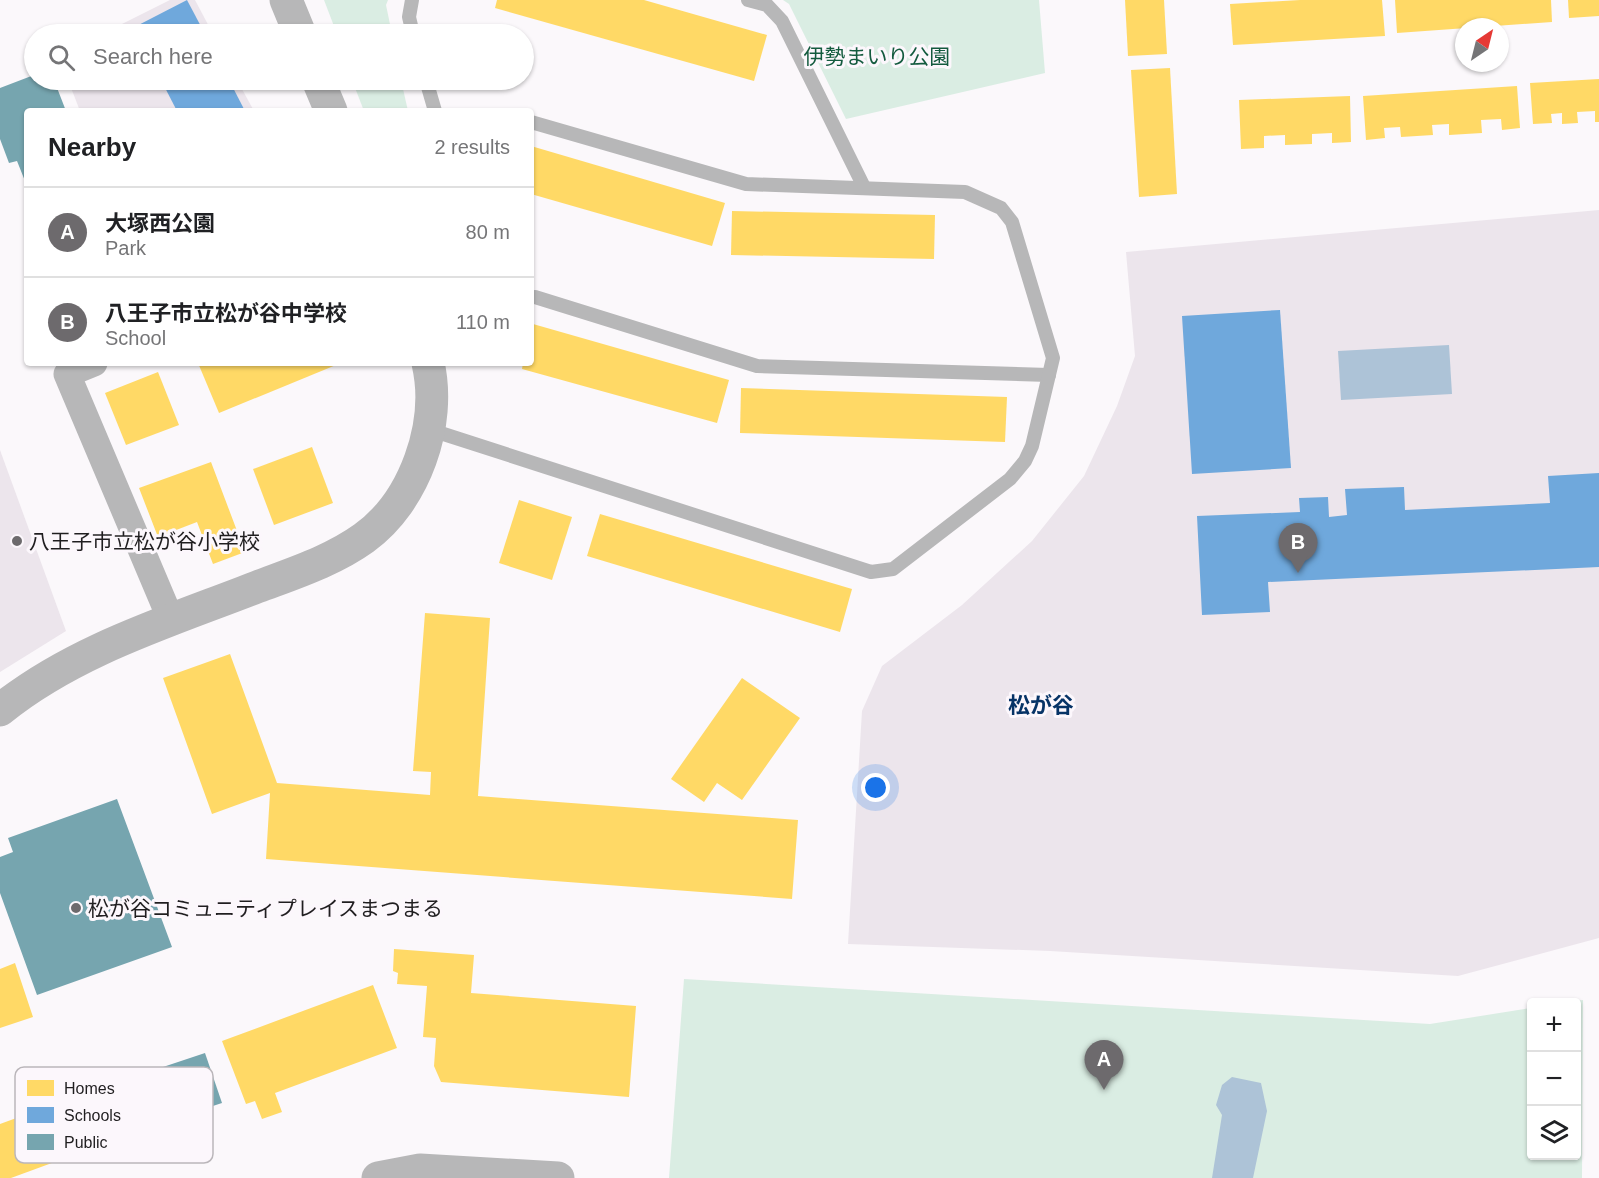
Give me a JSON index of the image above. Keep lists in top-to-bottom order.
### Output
{
  "districts": ["松が谷"],
  "parks": ["伊勢まいり公園"],
  "places": ["八王子市立松が谷小学校", "松が谷コミュニティプレイスまつまる"],
  "legend": ["Homes", "Schools", "Public"],
  "north": "top right",
  "page": {
    "search": "Search here",
    "heading": ["Nearby", "2 results"],
    "list": [
      {
        "mark": "A",
        "name": "大塚西公園",
        "note": "Park",
        "value": "80 m"
      },
      {
        "mark": "B",
        "name": "八王子市立松が谷中学校",
        "note": "School",
        "value": "110 m"
      }
    ],
    "pins": ["B", "A"],
    "map_buttons": ["+", "−"]
  }
}
